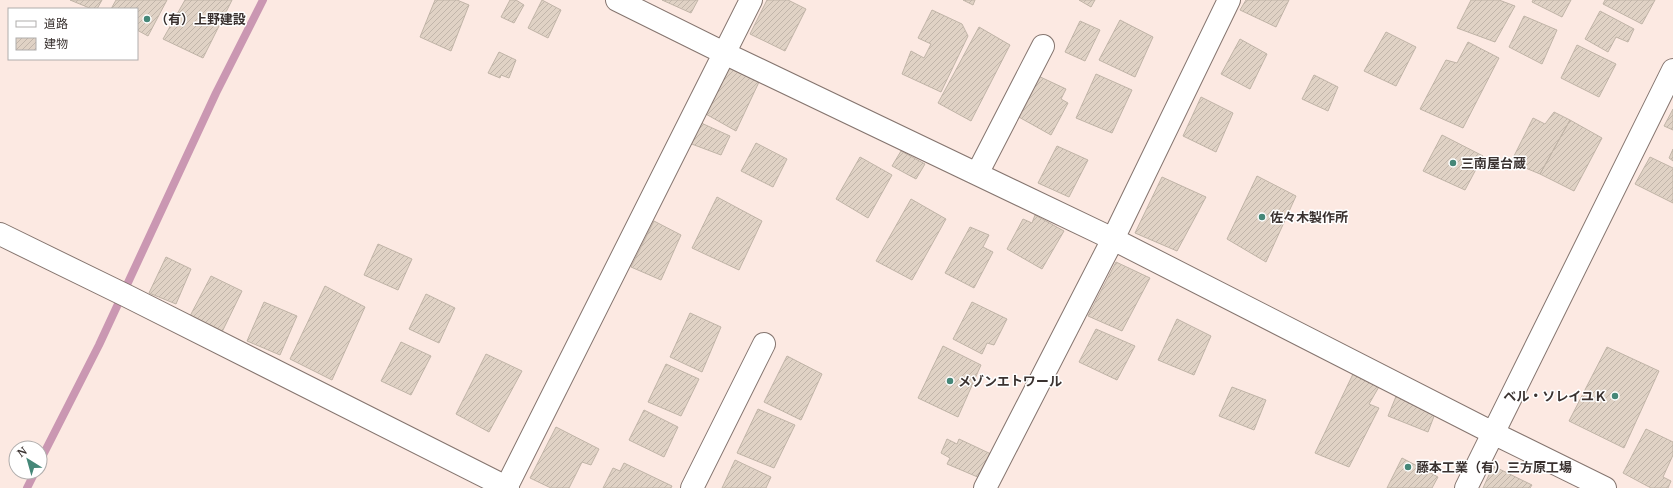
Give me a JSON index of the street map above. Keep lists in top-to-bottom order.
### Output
{
  "places": [
    "（有）上野建設",
    "三南屋台蔵",
    "佐々木製作所",
    "メゾンエトワール",
    "ベル・ソレイユＫ",
    "藤本工業（有）三方原工場"
  ],
  "legend": ["道路", "建物"],
  "north": "top left"
}
